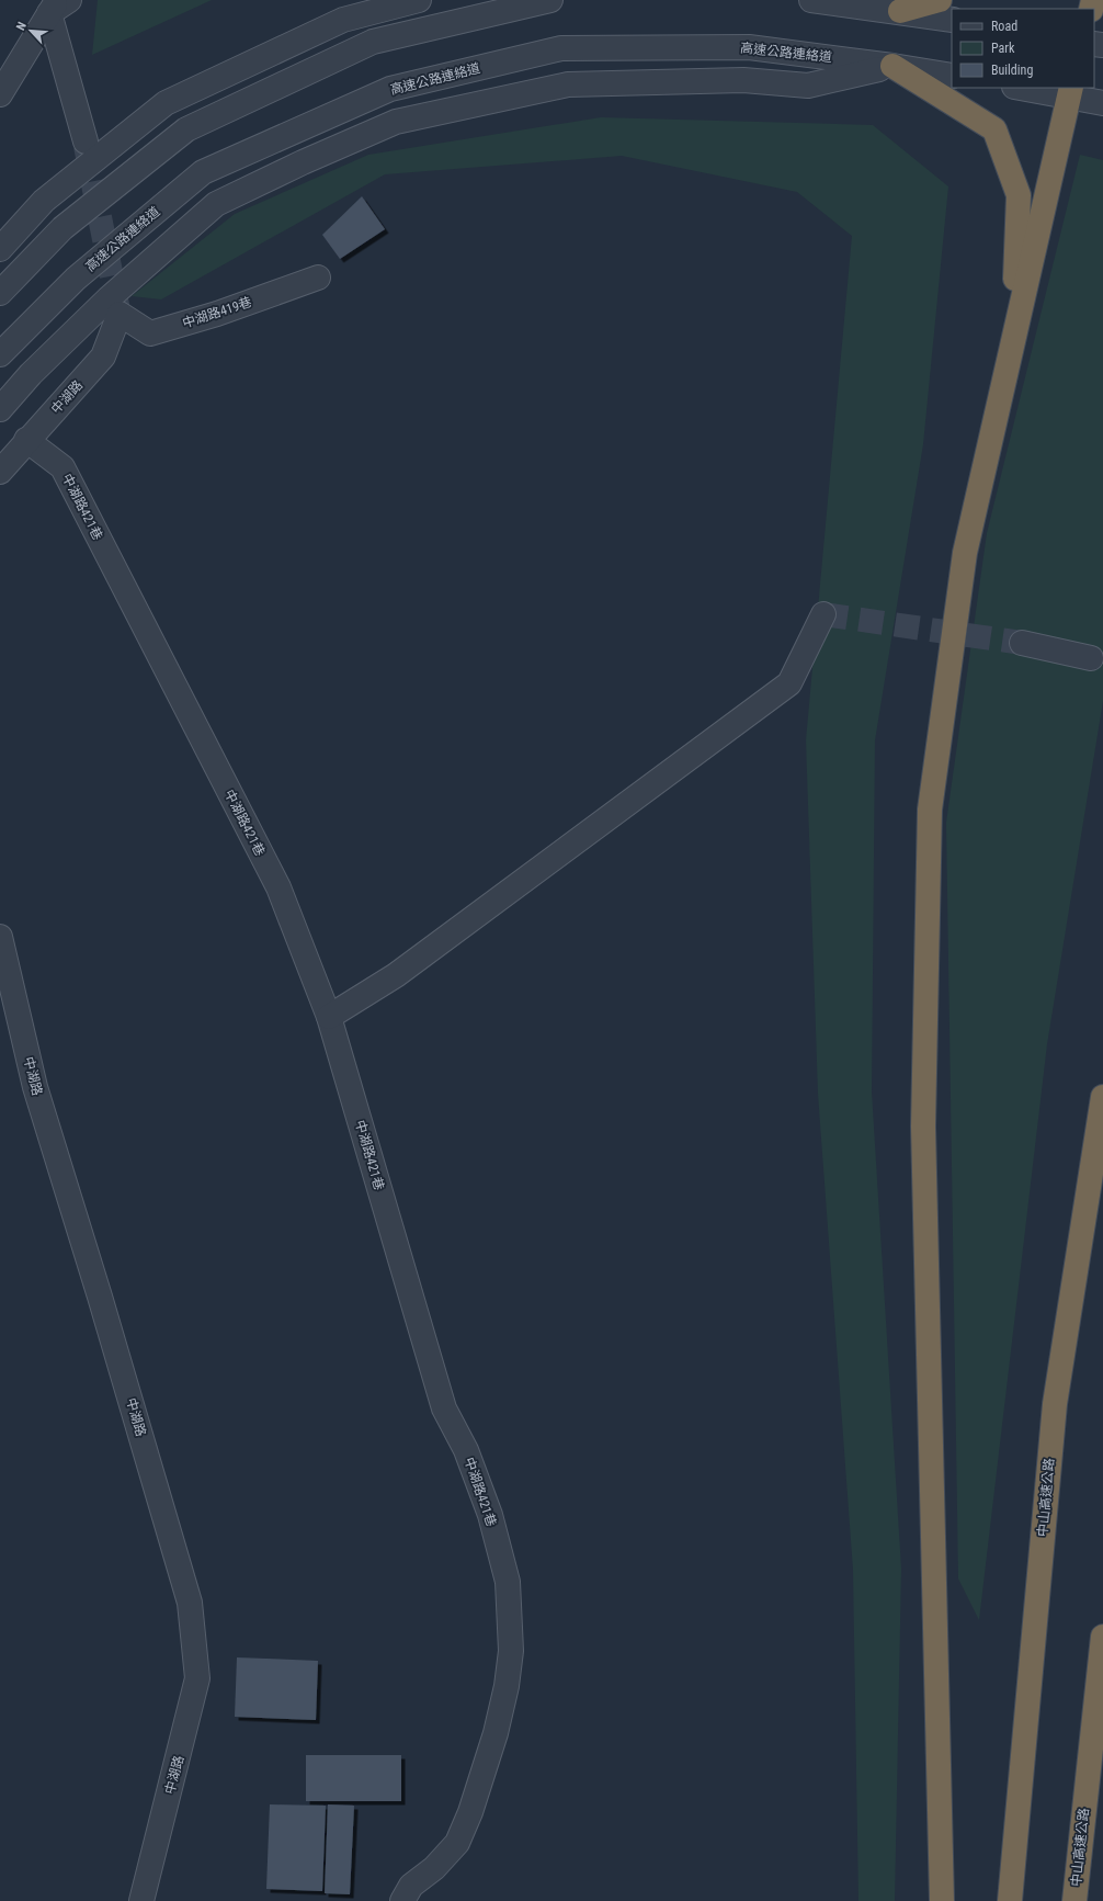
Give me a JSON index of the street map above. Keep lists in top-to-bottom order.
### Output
{
  "streets": {
    "highway": ["中山高速公路"],
    "street": [
      "高速公路連絡道",
      "中湖路419巷",
      "中湖路",
      "中湖路421巷"
    ]
  },
  "crossings": [
    ["中湖路419巷", "中湖路"],
    ["中湖路", "中湖路421巷"]
  ],
  "legend": ["Road", "Park", "Building"],
  "north": "top left"
}
